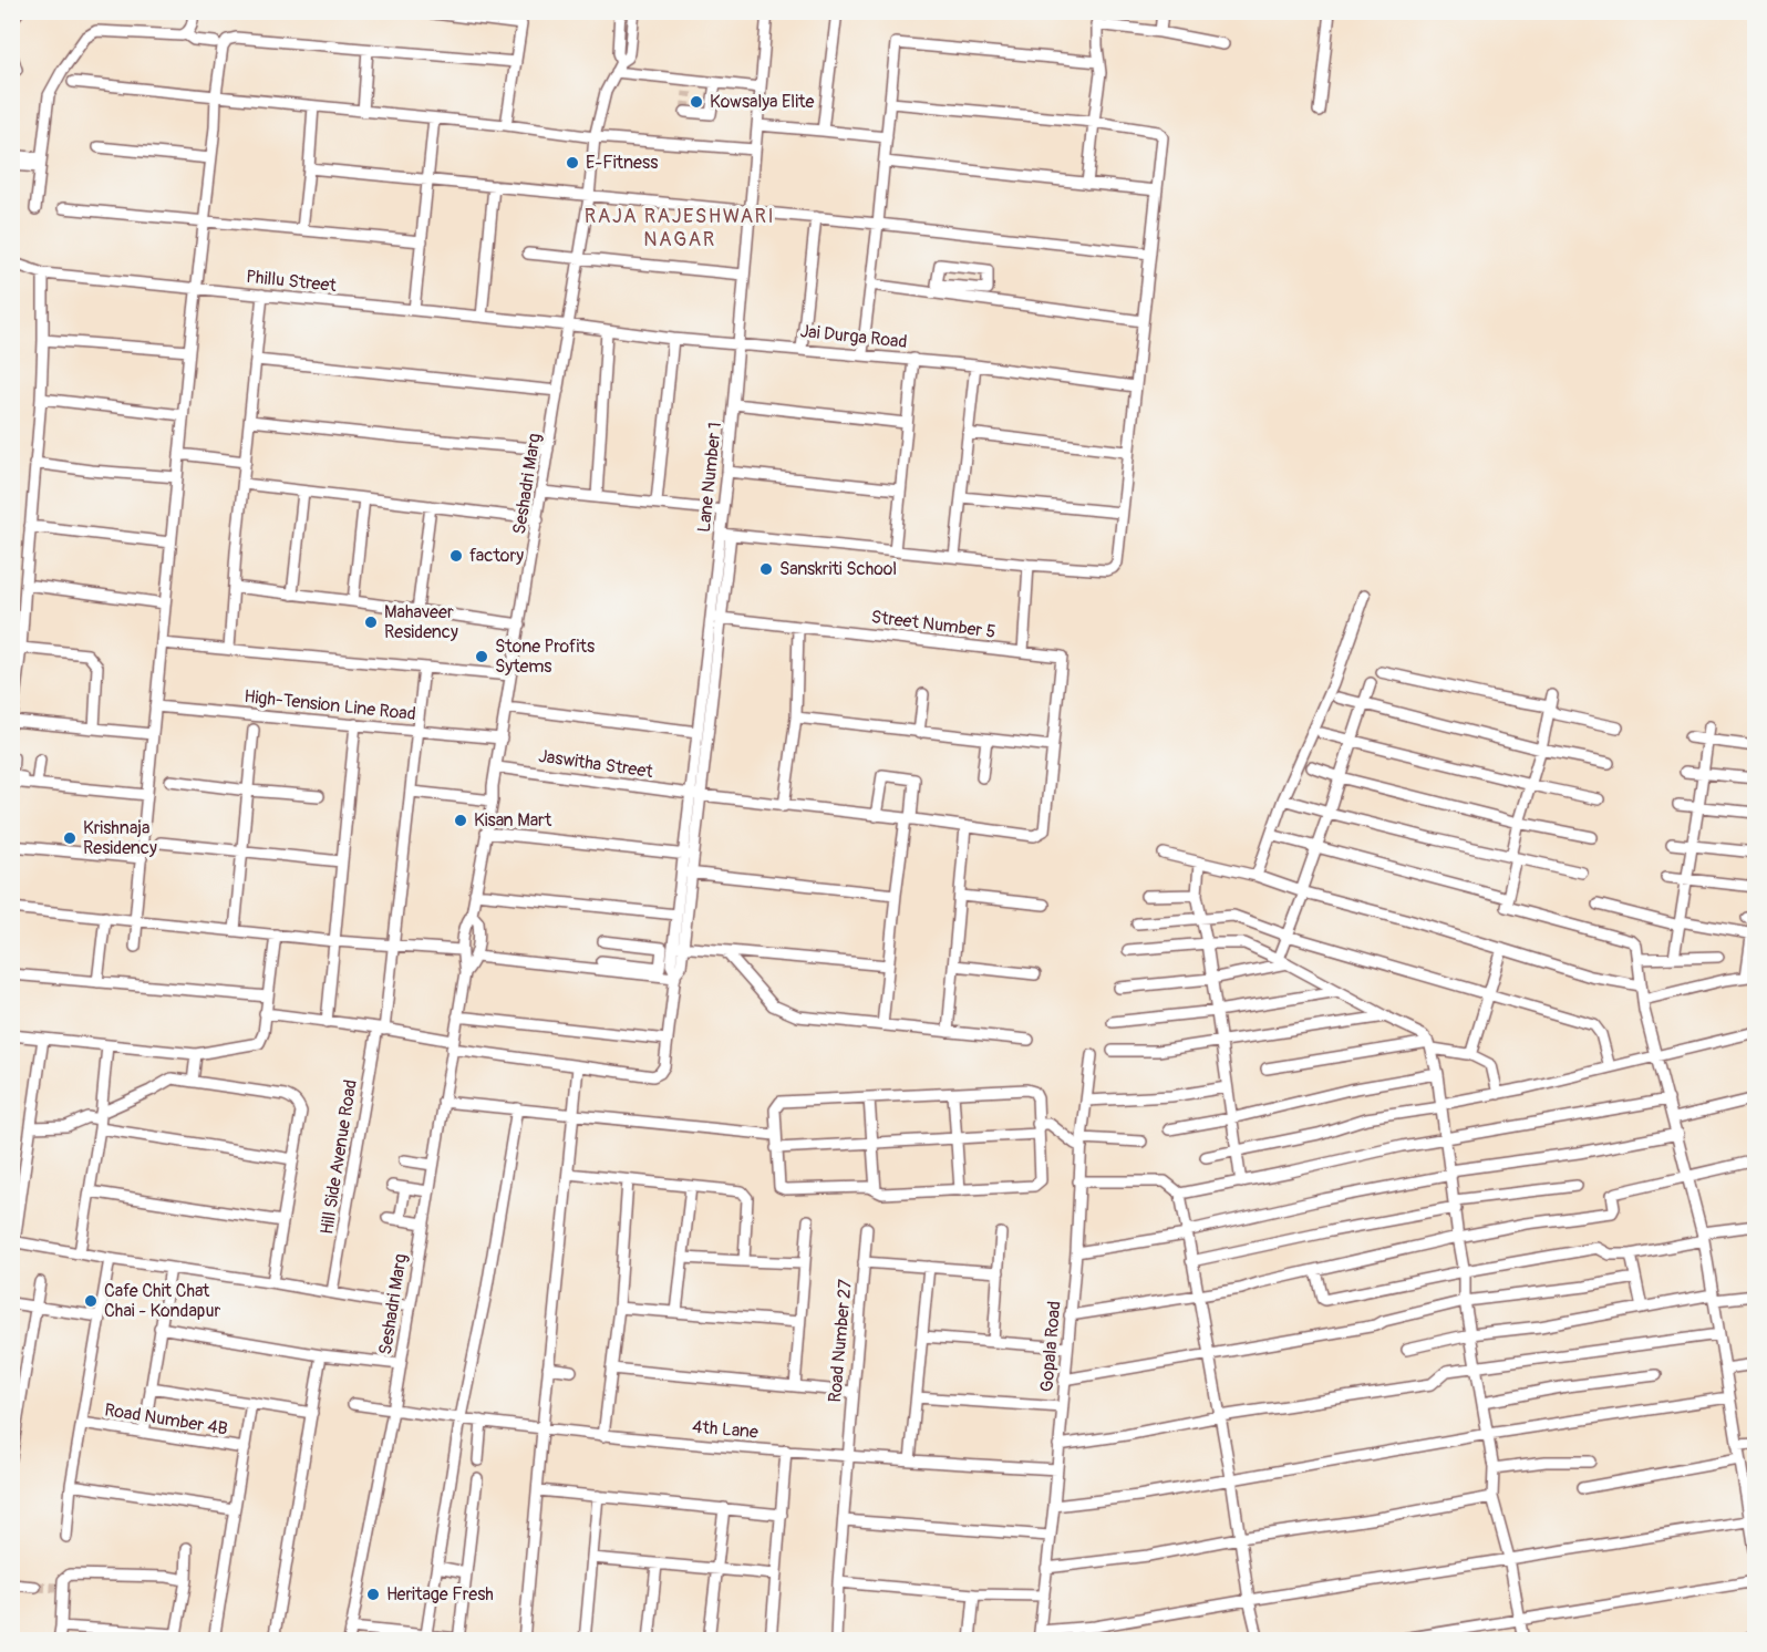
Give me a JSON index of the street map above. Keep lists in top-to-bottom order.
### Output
{
  "streets": {
    "street": [
      "Phillu Street",
      "Jai Durga Road",
      "Lane Number 1",
      "Seshadri Marg",
      "Street Number 5",
      "High-Tension Line Road",
      "Jaswitha Street",
      "Hill Side Avenue Road",
      "Road Number 27",
      "Gopala Road",
      "Road Number 4B",
      "4th Lane"
    ]
  },
  "crossings": [
    ["Phillu Street", "Jai Durga Road"],
    ["Phillu Street", "Seshadri Marg"],
    ["Jai Durga Road", "Lane Number 1"],
    ["Jai Durga Road", "Seshadri Marg"],
    ["Lane Number 1", "Street Number 5"],
    ["Seshadri Marg", "High-Tension Line Road"],
    ["Seshadri Marg", "Jaswitha Street"],
    ["Seshadri Marg", "4th Lane"],
    ["Street Number 5", "Jaswitha Street"],
    ["High-Tension Line Road", "Hill Side Avenue Road"],
    ["Road Number 27", "4th Lane"],
    ["Gopala Road", "4th Lane"]
  ],
  "districts": ["RAJA RAJESHWARI NAGAR"],
  "places": [
    "Kowsalya Elite",
    "E-Fitness",
    "factory",
    "Sanskriti School",
    "Mahaveer Residency",
    "Stone Profits Sytems",
    "Kisan Mart",
    "Krishnaja Residency",
    "Cafe Chit Chat Chai - Kondapur",
    "Heritage Fresh"
  ]
}
